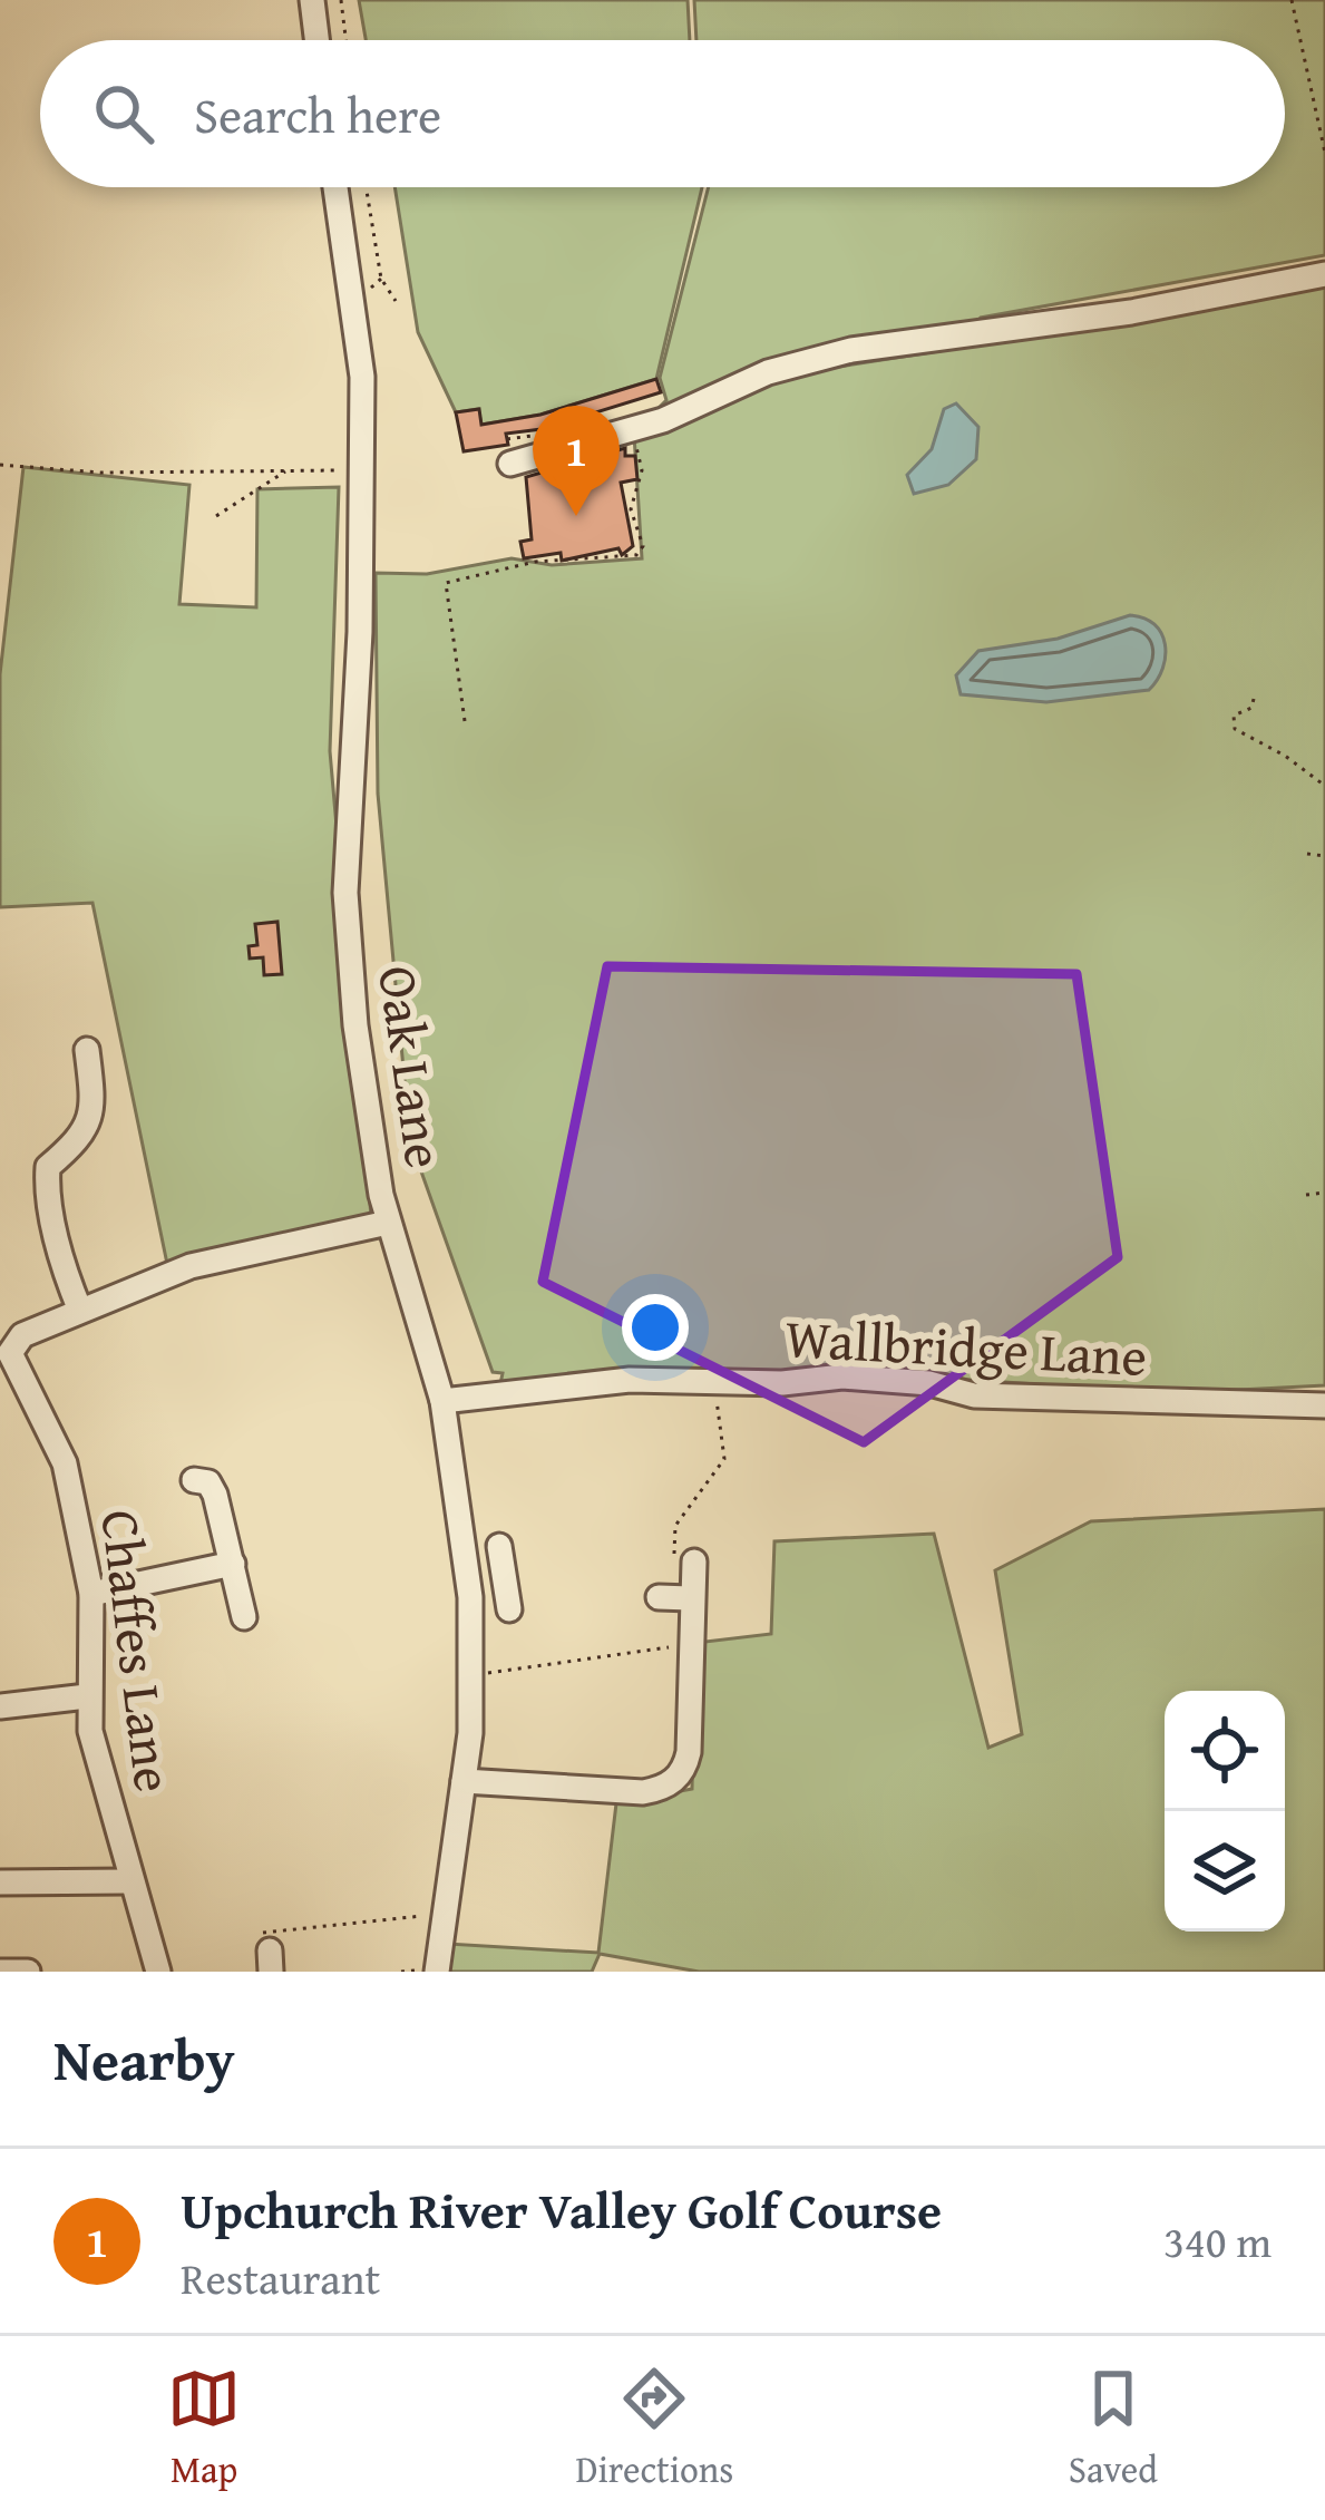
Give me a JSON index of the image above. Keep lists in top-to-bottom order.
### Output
{
  "streets": {
    "street": ["Oak Lane", "Wallbridge Lane", "Chaffes Lane"]
  },
  "crossings": [
    ["Oak Lane", "Wallbridge Lane"],
    ["Oak Lane", "Chaffes Lane"]
  ],
  "page": {
    "search": "Search here",
    "pins": "1",
    "heading": "Nearby",
    "list": [
      {
        "mark": "1",
        "name": "Upchurch River Valley Golf Course",
        "note": "Restaurant",
        "value": "340 m"
      }
    ],
    "nav": ["Map", "Directions", "Saved"]
  }
}
